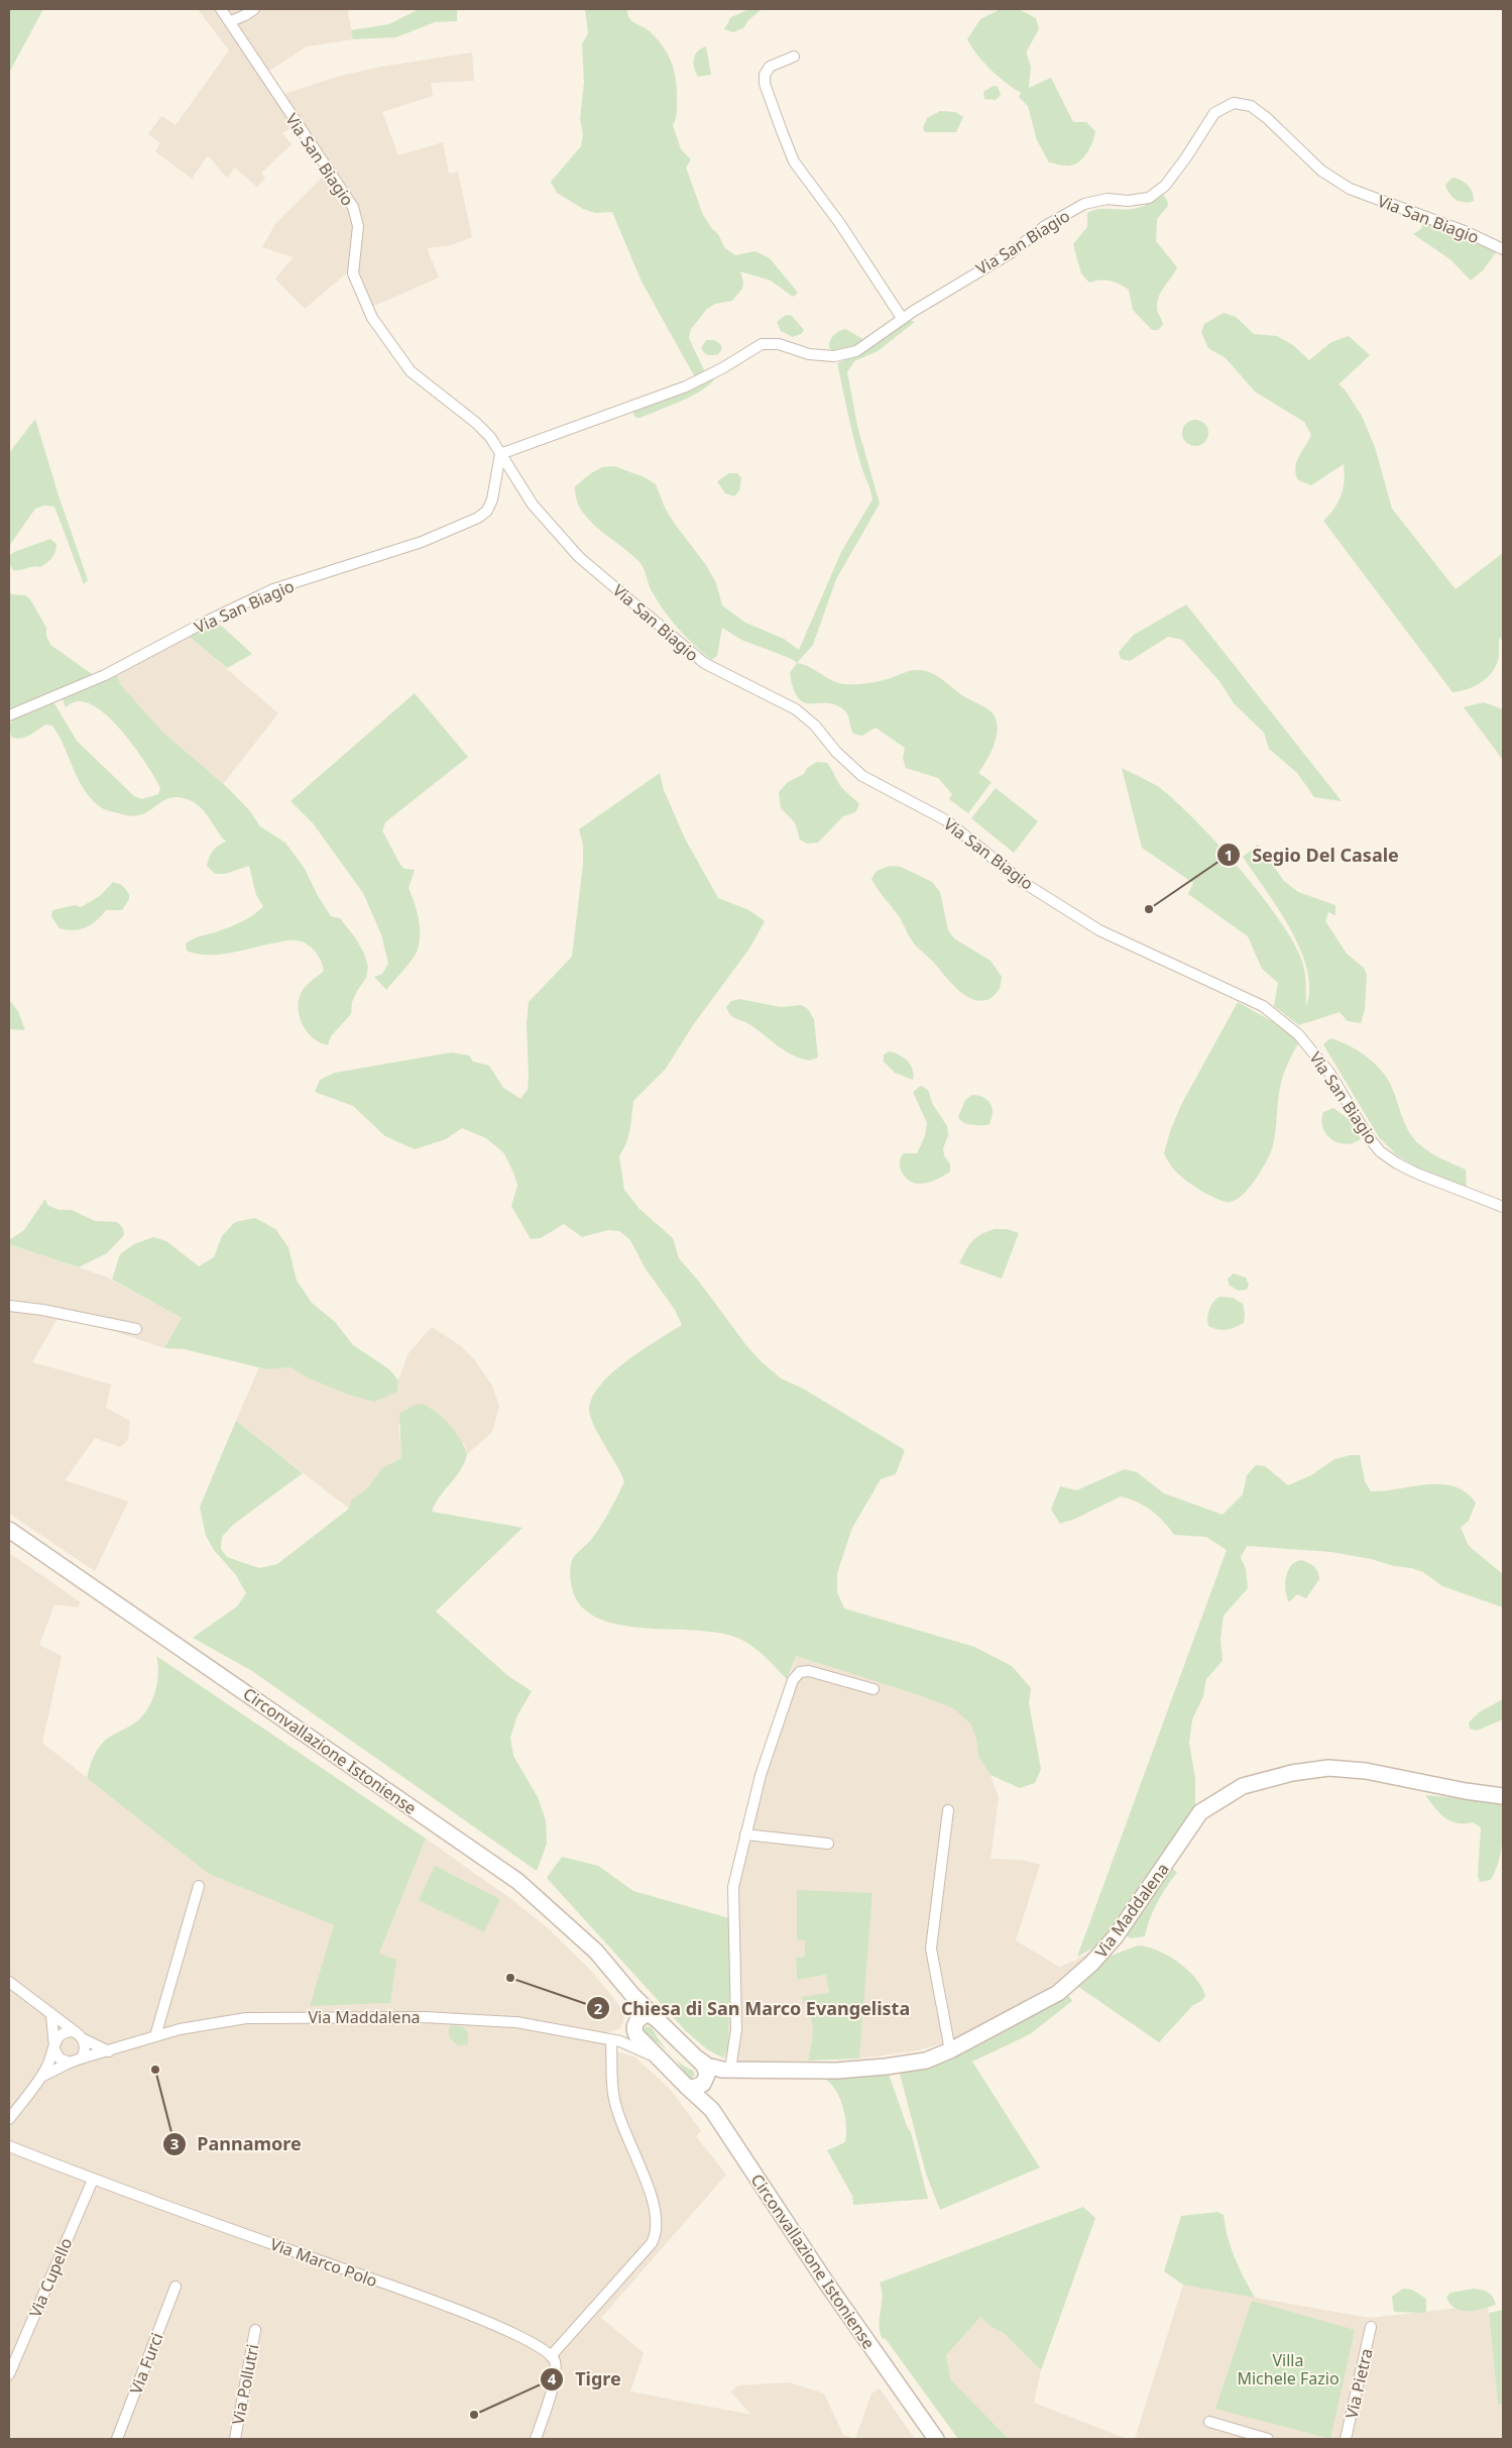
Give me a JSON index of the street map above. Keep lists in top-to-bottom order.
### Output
{
  "streets": {
    "main road": ["Circonvallazione Istoniense", "Via Maddalena"],
    "street": [
      "Via San Biagio",
      "Via Marco Polo",
      "Via Cupello",
      "Via Furci",
      "Via Pietra",
      "Via Pollutri"
    ]
  },
  "crossings": [
    ["Circonvallazione Istoniense", "Via Maddalena"],
    ["Via Marco Polo", "Via Cupello"]
  ],
  "parks": ["Villa Michele Fazio"],
  "places": [
    "Segio Del Casale",
    "Chiesa di San Marco Evangelista",
    "Pannamore",
    "Tigre"
  ]
}
